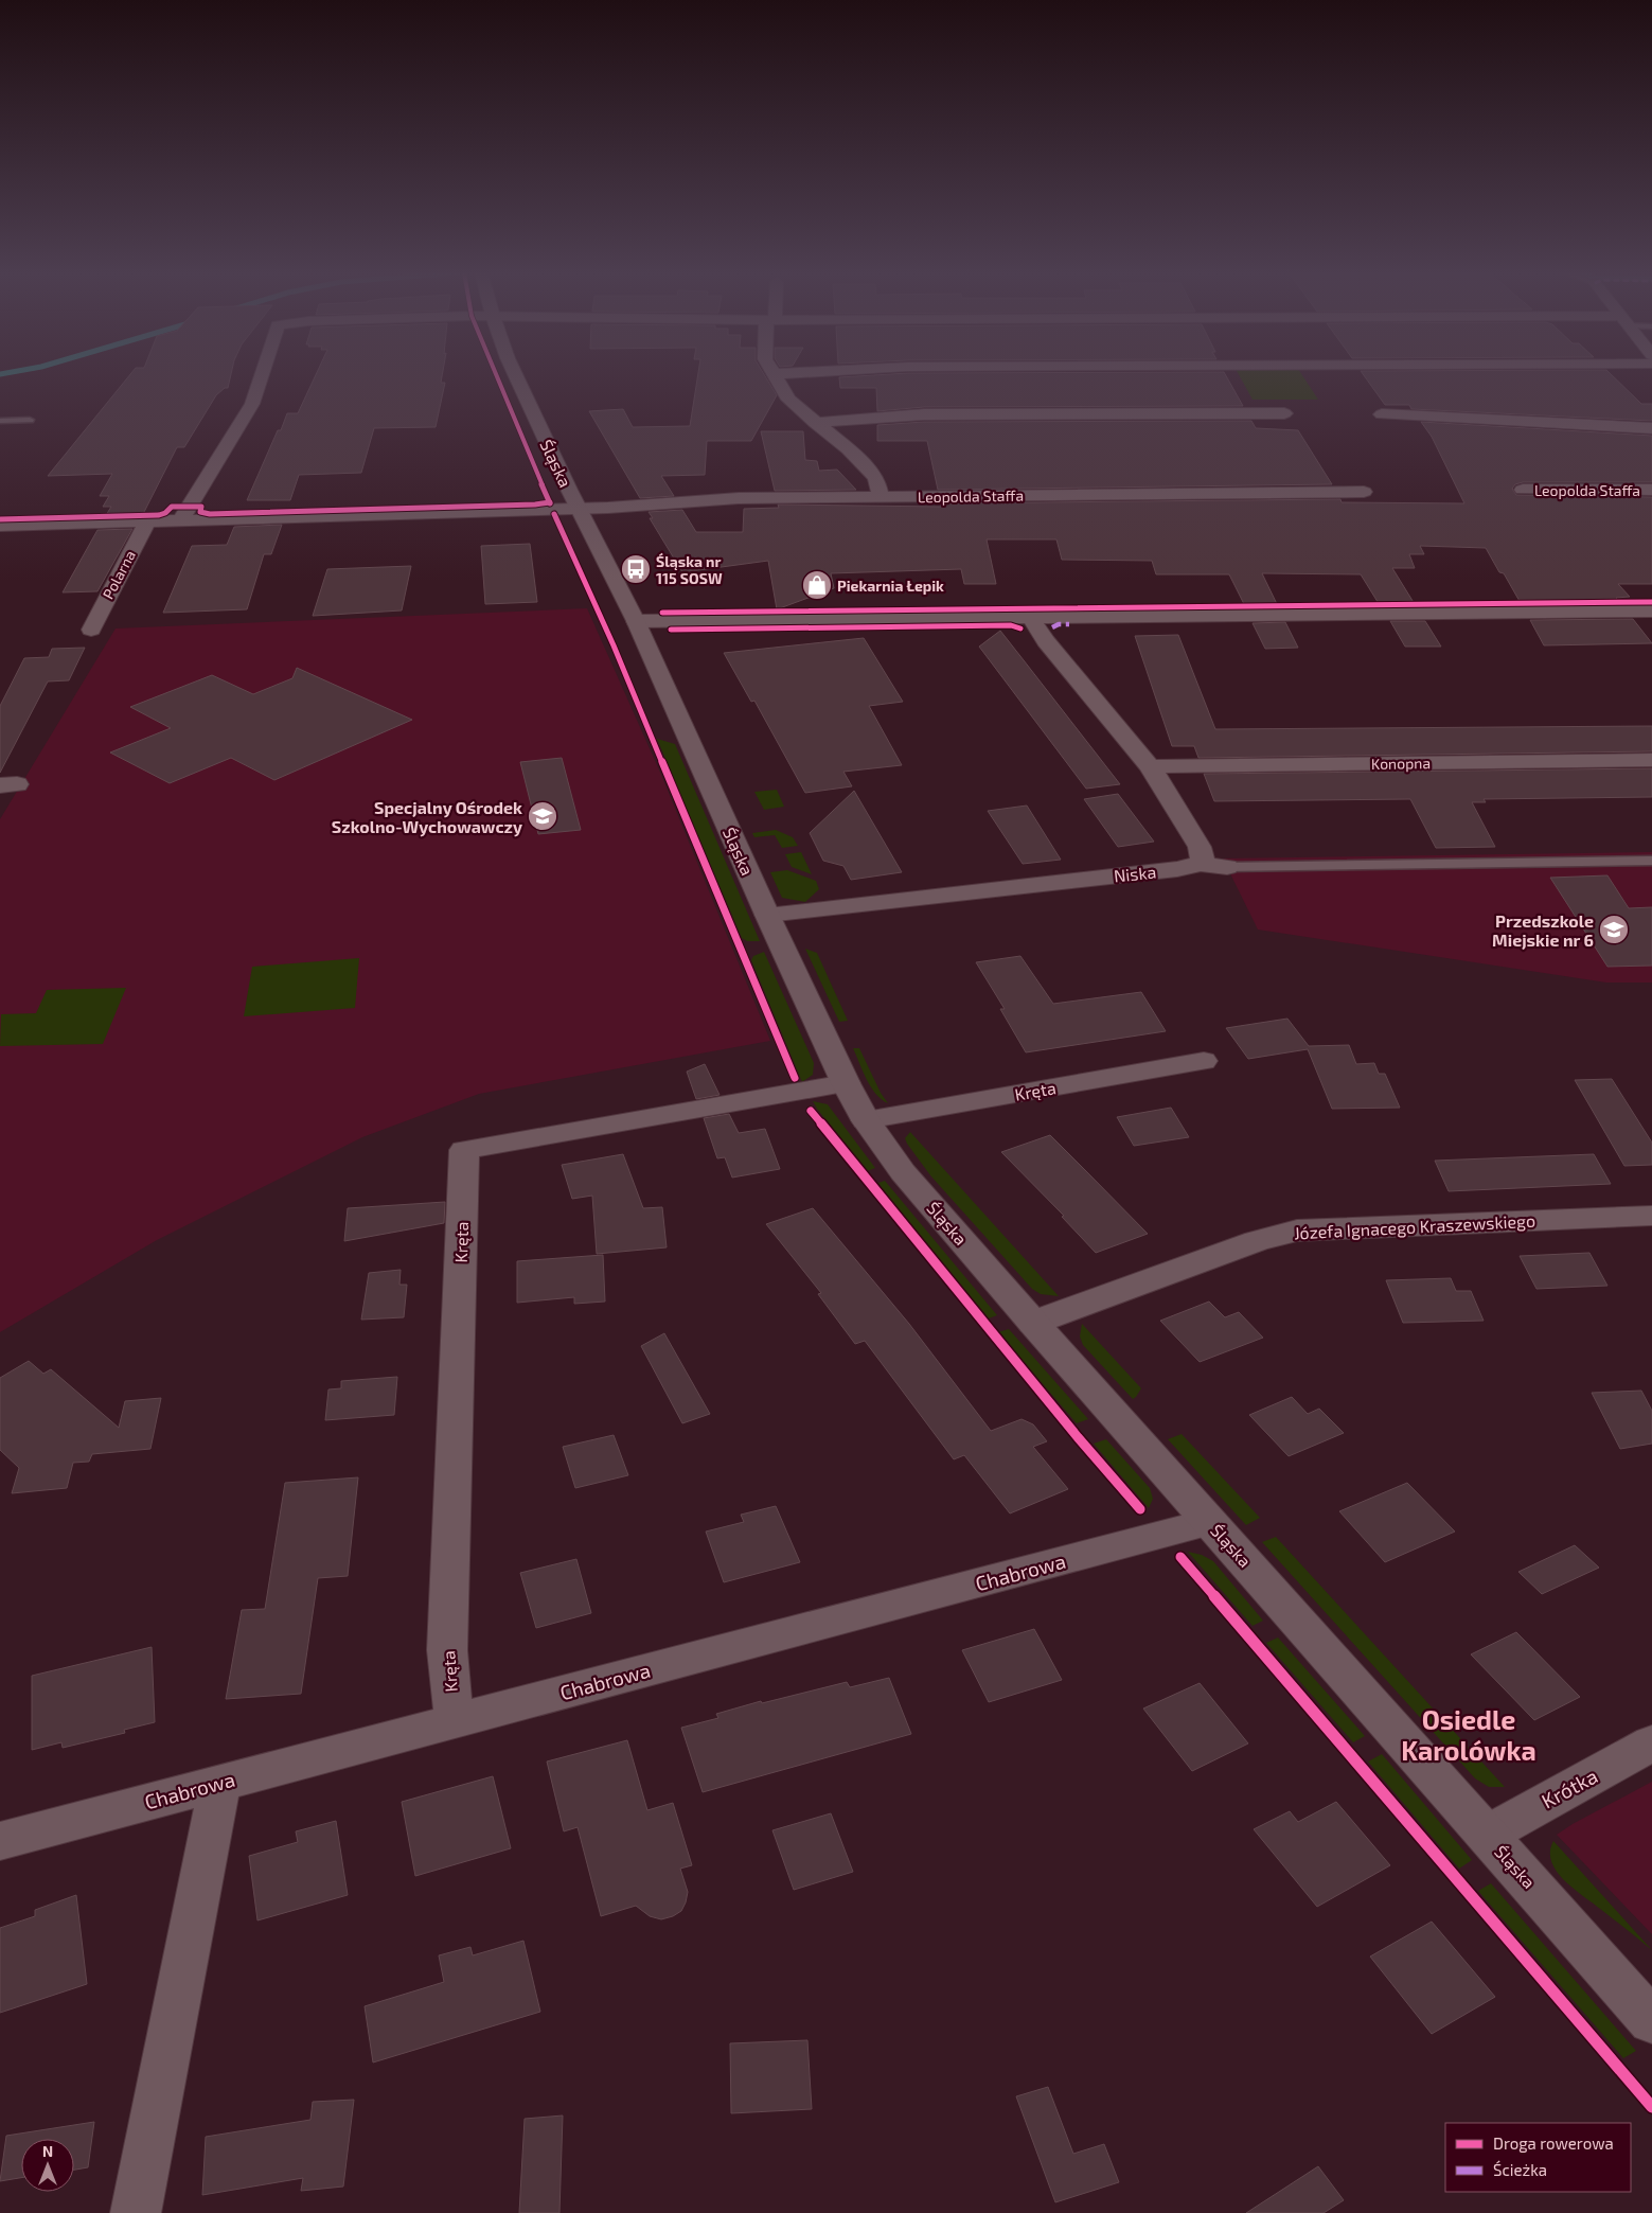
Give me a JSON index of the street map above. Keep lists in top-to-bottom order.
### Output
{
  "streets": {
    "street": [
      "Śląska",
      "Leopolda Staffa",
      "Polarna",
      "Konopna",
      "Niska",
      "Kręta",
      "Józefa Ignacego Kraszewskiego",
      "Chabrowa",
      "Krótka"
    ]
  },
  "crossings": [
    ["Śląska", "Leopolda Staffa"],
    ["Śląska", "Niska"],
    ["Śląska", "Kręta"],
    ["Śląska", "Józefa Ignacego Kraszewskiego"],
    ["Śląska", "Chabrowa"],
    ["Śląska", "Krótka"],
    ["Leopolda Staffa", "Polarna"],
    ["Kręta", "Chabrowa"]
  ],
  "districts": ["Osiedle Karolówka"],
  "places": {
    "bus stop": ["Śląska nr 115 SOSW"],
    "shop": ["Piekarnia Łepik"],
    "school or university": ["Specjalny Ośrodek Szkolno-Wychowawczy", "Przedszkole Miejskie nr 6"]
  },
  "legend": ["Droga rowerowa", "Ścieżka"],
  "north": "top"
}
